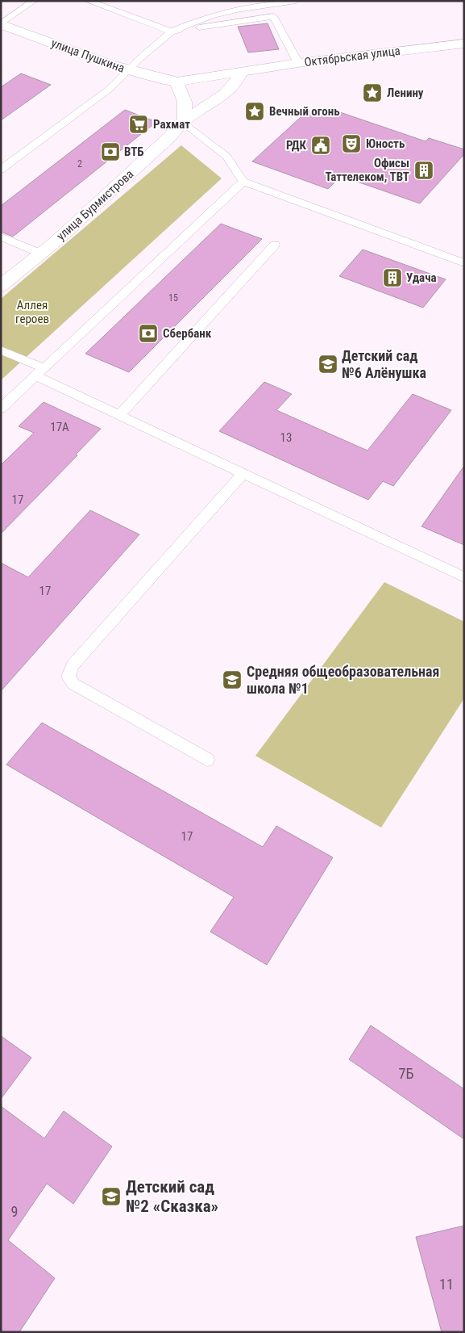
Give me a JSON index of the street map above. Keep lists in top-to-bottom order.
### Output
{
  "streets": {
    "street": ["улица Пушкина", "Октябрьская улица", "улица Бурмистрова"]
  },
  "crossings": [
    ["улица Пушкина", "Октябрьская улица"],
    ["Октябрьская улица", "улица Бурмистрова"]
  ],
  "parks": ["Аллея героев"],
  "places": {
    "place": ["Ленину", "Вечный огонь"],
    "supermarket": ["Рахмат"],
    "theatre": ["Юность"],
    "public building": ["РДК"],
    "bank": ["ВТБ", "Сбербанк"],
    "building": ["Офисы Таттелеком, ТВТ", "Удача"],
    "school or university": ["Детский сад №6 Алёнушка", "Средняя общеобразовательная школа №1", "Детский сад №2 «Сказка»"]
  },
  "house_numbers": [
    "2",
    "15",
    "17А",
    "13",
    "17",
    "17",
    "17",
    "7Б",
    "9",
    "11"
  ]
}
